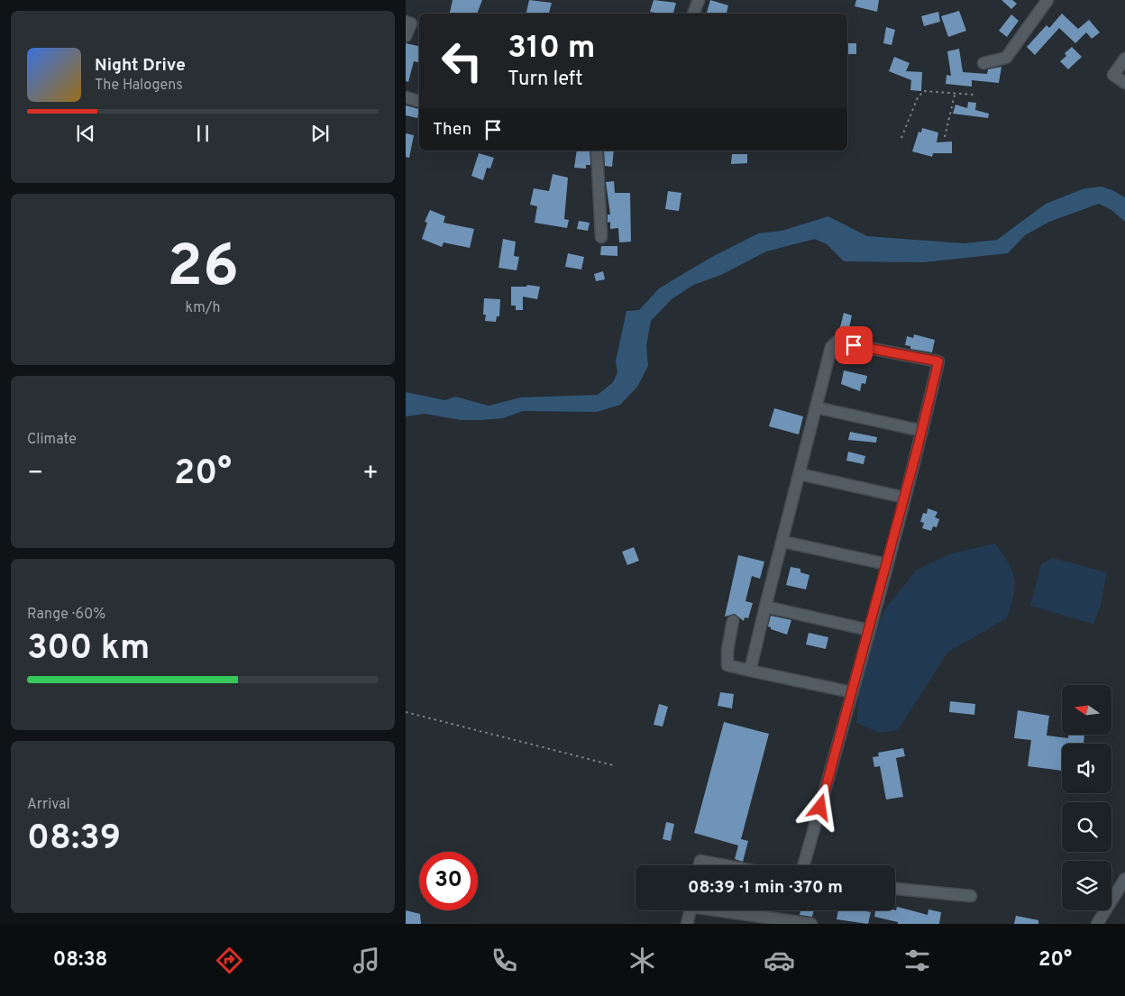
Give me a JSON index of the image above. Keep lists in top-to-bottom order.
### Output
{
  "north": "left",
  "page": {
    "turn": ["310 m", "Turn left"],
    "song": ["Night Drive", "The Halogens"],
    "then": "Then",
    "tile": [
      ["26", "km/h"],
      "Climate",
      ["Range · 60%", "300 km"],
      ["Arrival", "08:39"]
    ],
    "heat": ["−", "20°", "+"],
    "limit": "30",
    "trip": "08:39 · 1 min · 370 m",
    "tabs": ["08:38", "20°"]
  }
}
